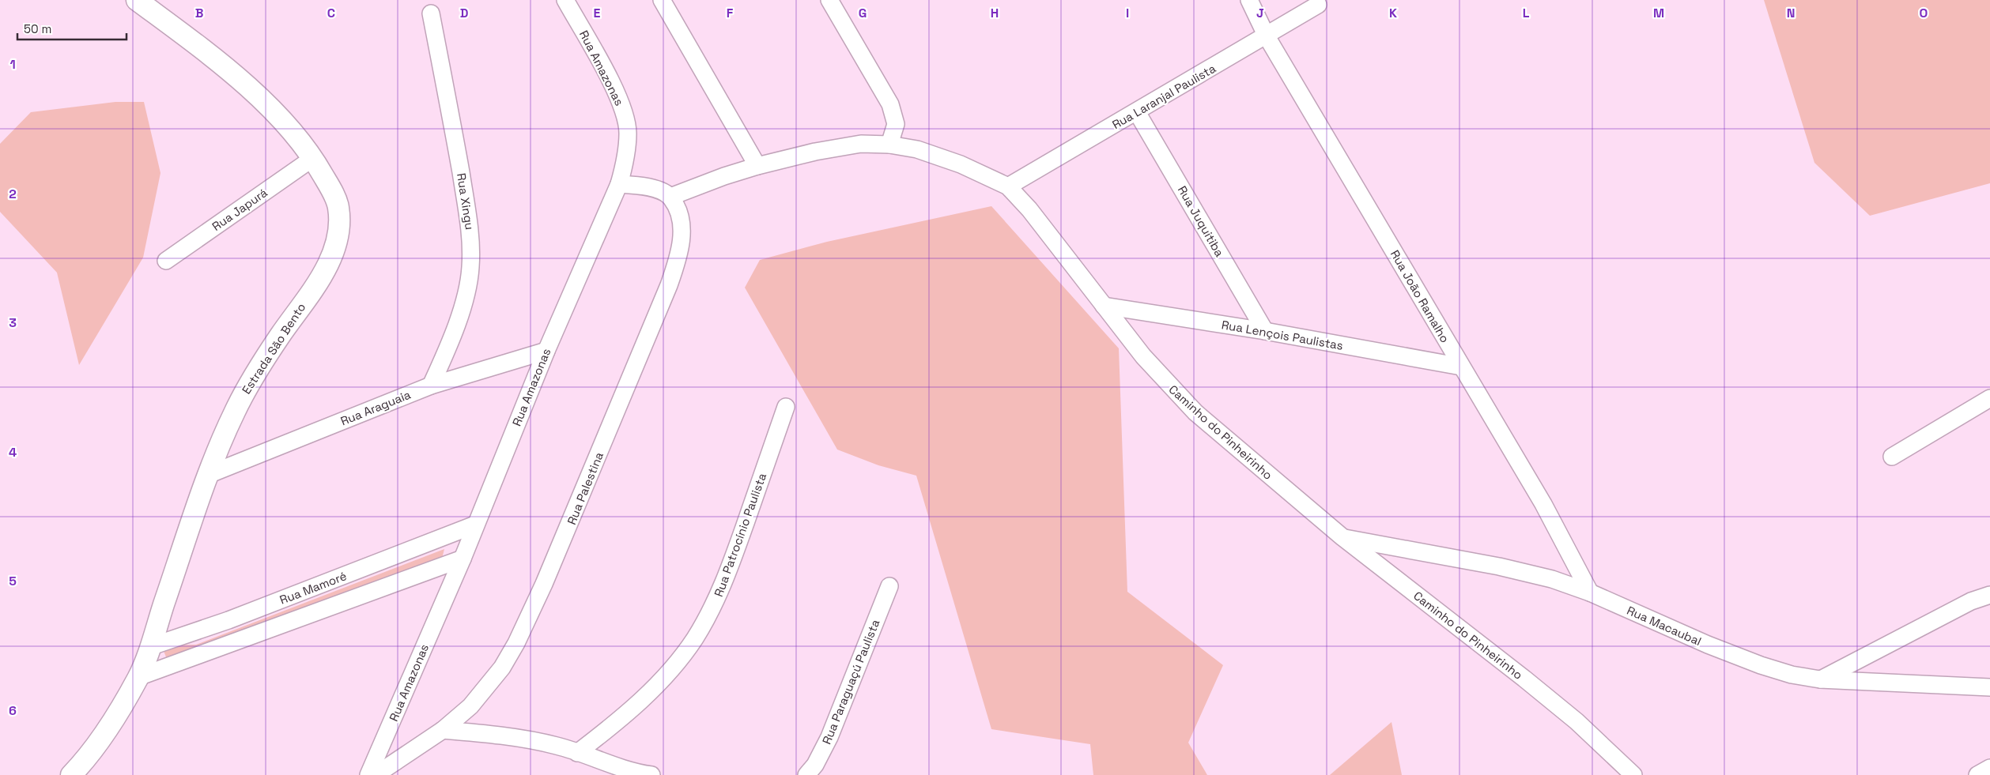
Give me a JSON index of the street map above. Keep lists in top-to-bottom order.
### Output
{
  "streets": {
    "street": [
      "Rua Amazonas",
      "Rua Laranjal Paulista",
      "Rua Xingu",
      "Rua Japurá",
      "Rua Juquitiba",
      "Rua João Ramalho",
      "Rua Lençois Paulistas",
      "Estrada São Bento",
      "Rua Araguaia",
      "Caminho do Pinheirinho",
      "Rua Palestina",
      "Rua Patrocínio Paulista",
      "Rua Mamoré",
      "Rua Macaubal",
      "Rua Paraguaçú Paulista"
    ]
  },
  "crossings": [
    ["Rua Amazonas", "Rua Araguaia"],
    ["Rua Amazonas", "Rua Mamoré"],
    ["Rua Laranjal Paulista", "Rua Juquitiba"],
    ["Rua Laranjal Paulista", "Rua João Ramalho"],
    ["Rua Laranjal Paulista", "Caminho do Pinheirinho"],
    ["Rua Xingu", "Rua Araguaia"],
    ["Rua Japurá", "Estrada São Bento"],
    ["Rua Juquitiba", "Rua Lençois Paulistas"],
    ["Rua João Ramalho", "Rua Lençois Paulistas"],
    ["Rua João Ramalho", "Rua Macaubal"],
    ["Rua Lençois Paulistas", "Caminho do Pinheirinho"],
    ["Estrada São Bento", "Rua Araguaia"],
    ["Estrada São Bento", "Rua Mamoré"],
    ["Caminho do Pinheirinho", "Rua Palestina"],
    ["Caminho do Pinheirinho", "Rua Macaubal"]
  ],
  "scale_bar": "50 m",
  "grid": {
    "columns": [
      "B",
      "C",
      "D",
      "E",
      "F",
      "G",
      "H",
      "I",
      "J",
      "K",
      "L",
      "M",
      "N",
      "O"
    ],
    "rows": [
      "1",
      "2",
      "3",
      "4",
      "5",
      "6"
    ]
  }
}
